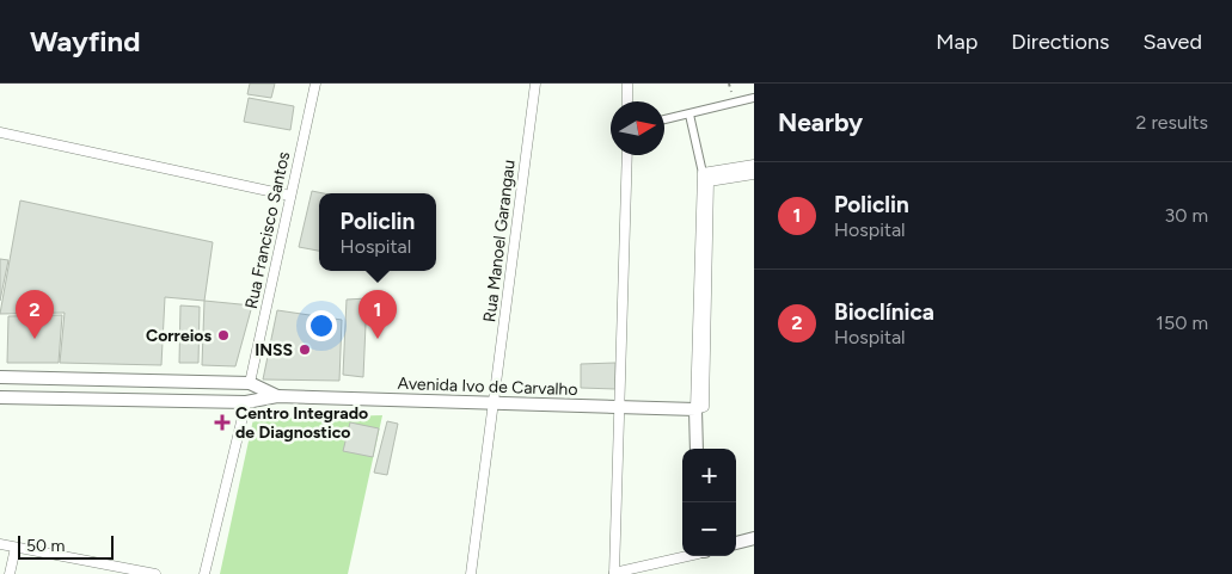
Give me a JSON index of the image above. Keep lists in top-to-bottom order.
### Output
{
  "streets": {
    "street": ["Rua Francisco Santos", "Rua Manoel Garangau", "Avenida Ivo de Carvalho"]
  },
  "crossings": [
    ["Rua Francisco Santos", "Avenida Ivo de Carvalho"],
    ["Rua Manoel Garangau", "Avenida Ivo de Carvalho"]
  ],
  "places": {
    "other": ["Correios", "INSS"],
    "health": ["Centro Integrado de Diagnostico"]
  },
  "scale_bar": "50 m",
  "north": "right",
  "page": {
    "header": "Wayfind",
    "nav": ["Map", "Directions", "Saved"],
    "heading": ["Nearby", "2 results"],
    "list": [
      {
        "mark": "1",
        "name": "Policlin",
        "note": "Hospital",
        "value": "30 m"
      },
      {
        "mark": "2",
        "name": "Bioclínica",
        "note": "Hospital",
        "value": "150 m"
      }
    ],
    "popup": ["Policlin", "Hospital"],
    "pins": ["1", "2"],
    "map_buttons": ["+", "−"],
    "scale": "50 m"
  }
}
